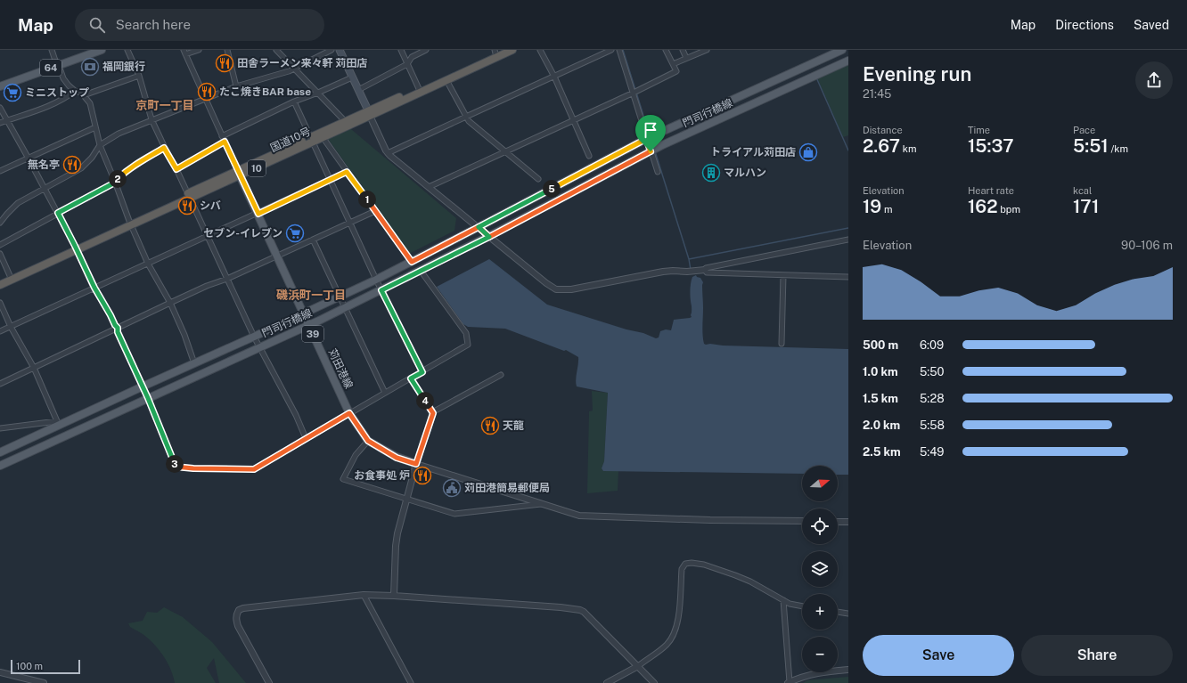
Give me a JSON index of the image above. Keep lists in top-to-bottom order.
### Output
{
  "streets": {
    "highway": ["国道10号", "10"],
    "main road": [
      "64",
      "門司行橋線",
      "39",
      "苅田港線"
    ]
  },
  "crossings": [
    ["門司行橋線", "苅田港線"],
    ["国道10号", "苅田港線"]
  ],
  "districts": ["京町一丁目", "磯浜町一丁目"],
  "places": {
    "restaurant": [
      "田舎ラーメン来々軒 苅田店",
      "たこ焼きBAR base",
      "無名亭",
      "シバ",
      "天龍",
      "お食事処 炉"
    ],
    "bank": ["福岡銀行"],
    "supermarket": ["ミニストップ", "セブン-イレブン"],
    "shop": ["トライアル苅田店"],
    "building": ["マルハン"],
    "public building": ["苅田港簡易郵便局"]
  },
  "scale_bar": "100 m",
  "north": "right",
  "page": {
    "header": "Map",
    "search": "Search here",
    "nav": ["Map", "Directions", "Saved"],
    "heading": ["Evening run", "21:45"],
    "stats": [
      ["Distance", "2.67 km"],
      ["Time", "15:37"],
      ["Pace", "5:51 /km"],
      ["Elevation", "19 m"],
      ["Heart rate", "162 bpm"],
      ["kcal", "171"]
    ],
    "pins": [
      "2",
      "5",
      "1",
      "4",
      "3"
    ],
    "chart": ["Elevation", "90–106 m"],
    "list": [
      {
        "name": "500 m",
        "note": "6:09"
      },
      {
        "name": "1.0 km",
        "note": "5:50"
      },
      {
        "name": "1.5 km",
        "note": "5:28"
      },
      {
        "name": "2.0 km",
        "note": "5:58"
      },
      {
        "name": "2.5 km",
        "note": "5:49"
      }
    ],
    "map_buttons": ["+", "−"],
    "buttons": ["Save", "Share"],
    "scale": "100 m"
  }
}
